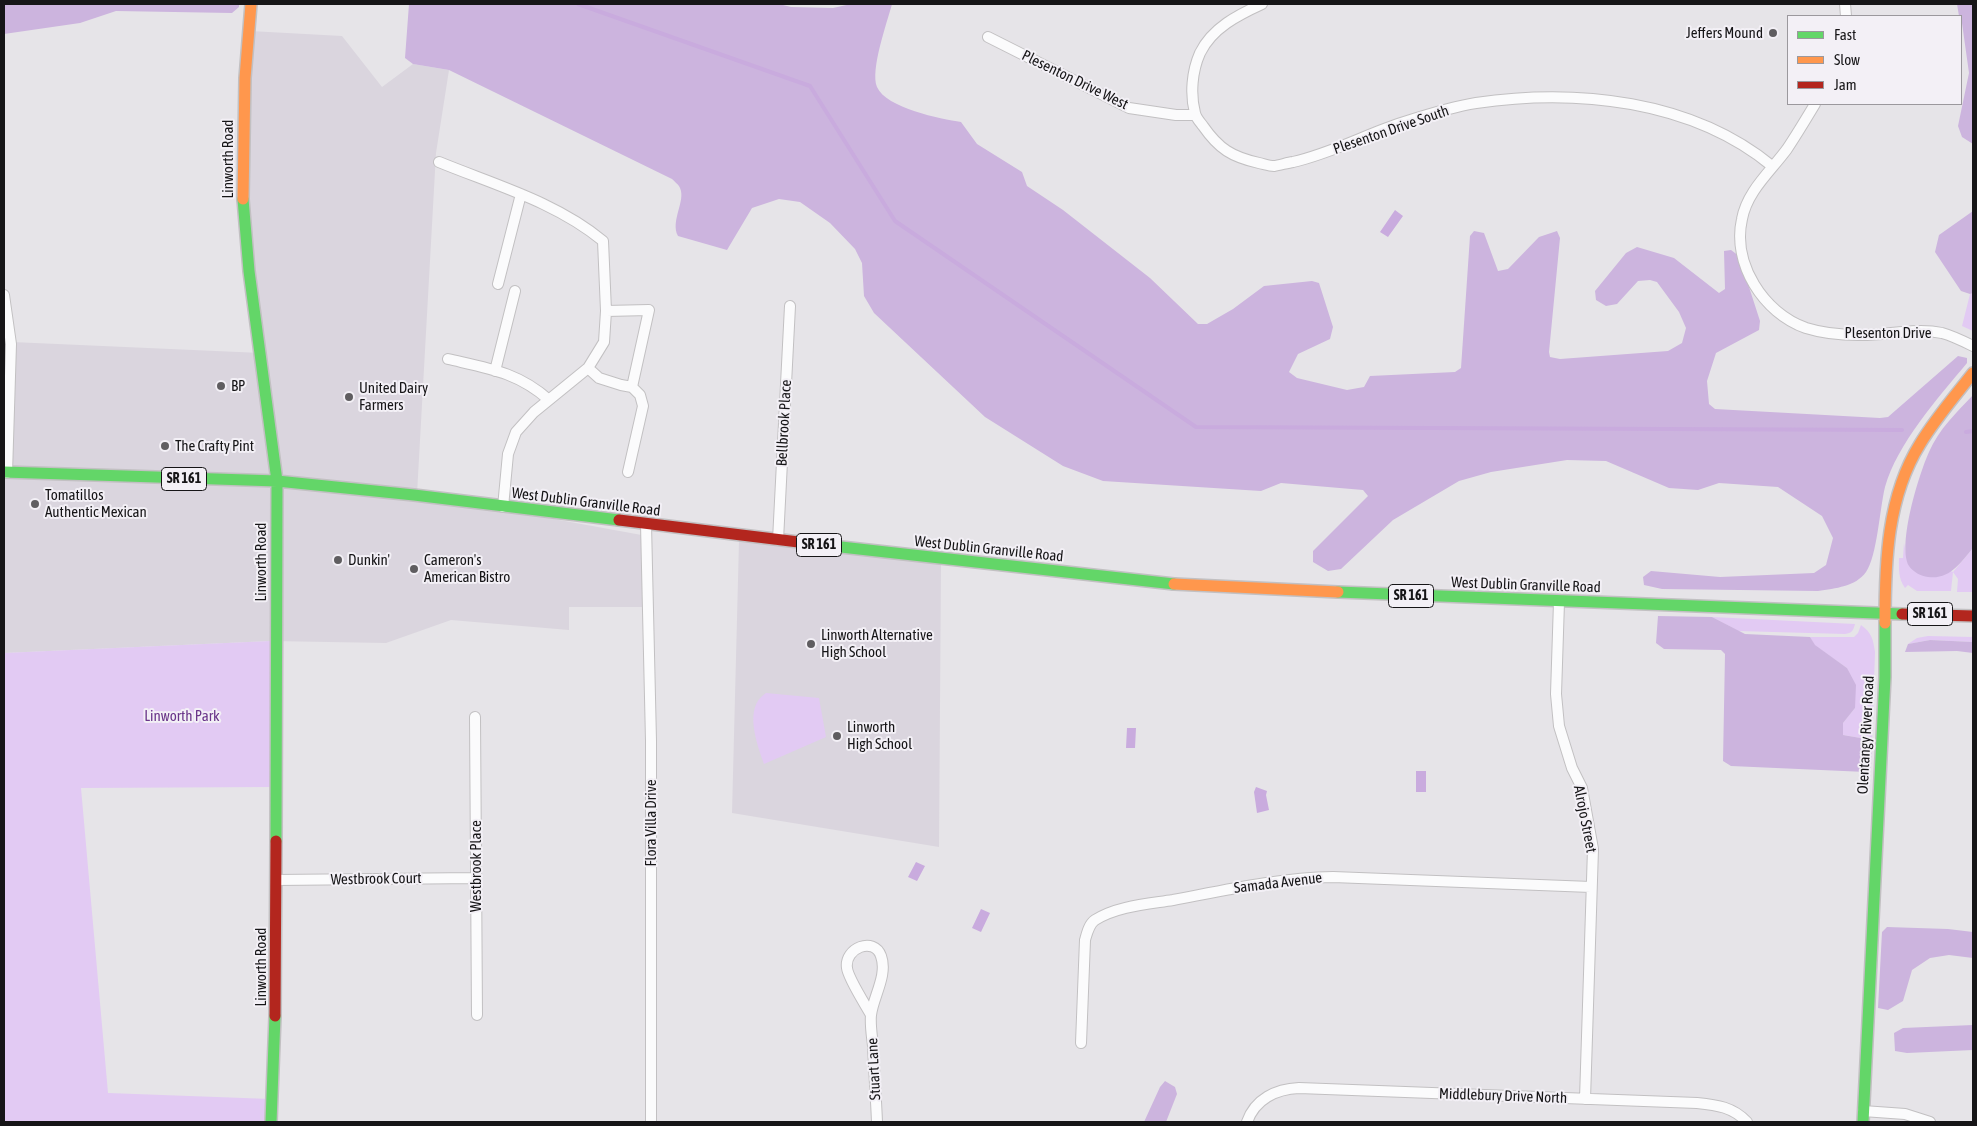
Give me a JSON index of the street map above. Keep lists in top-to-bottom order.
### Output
{
  "streets": {
    "main road": [
      "Linworth Road",
      "SR 161",
      "West Dublin Granville Road",
      "Olentangy River Road"
    ],
    "street": [
      "Plesenton Drive West",
      "Plesenton Drive South",
      "Plesenton Drive",
      "Bellbrook Place",
      "Alrojo Street",
      "Flora Villa Drive",
      "Westbrook Place",
      "Westbrook Court",
      "Samada Avenue",
      "Stuart Lane",
      "Middlebury Drive North"
    ]
  },
  "crossings": [
    ["Plesenton Drive West", "Plesenton Drive South"],
    ["Plesenton Drive South", "Plesenton Drive"],
    ["Linworth Road", "West Dublin Granville Road"],
    ["Linworth Road", "Westbrook Court"],
    ["Bellbrook Place", "West Dublin Granville Road"],
    ["West Dublin Granville Road", "Olentangy River Road"],
    ["West Dublin Granville Road", "Alrojo Street"],
    ["West Dublin Granville Road", "Flora Villa Drive"],
    ["Alrojo Street", "Samada Avenue"],
    ["Alrojo Street", "Middlebury Drive North"],
    ["Westbrook Place", "Westbrook Court"]
  ],
  "parks": ["Linworth Park"],
  "places": [
    "Jeffers Mound",
    "BP",
    "United Dairy Farmers",
    "The Crafty Pint",
    "Tomatillos Authentic Mexican",
    "Dunkin'",
    "Cameron's American Bistro",
    "Linworth Alternative High School",
    "Linworth High School"
  ],
  "legend": ["Fast", "Slow", "Jam"]
}
